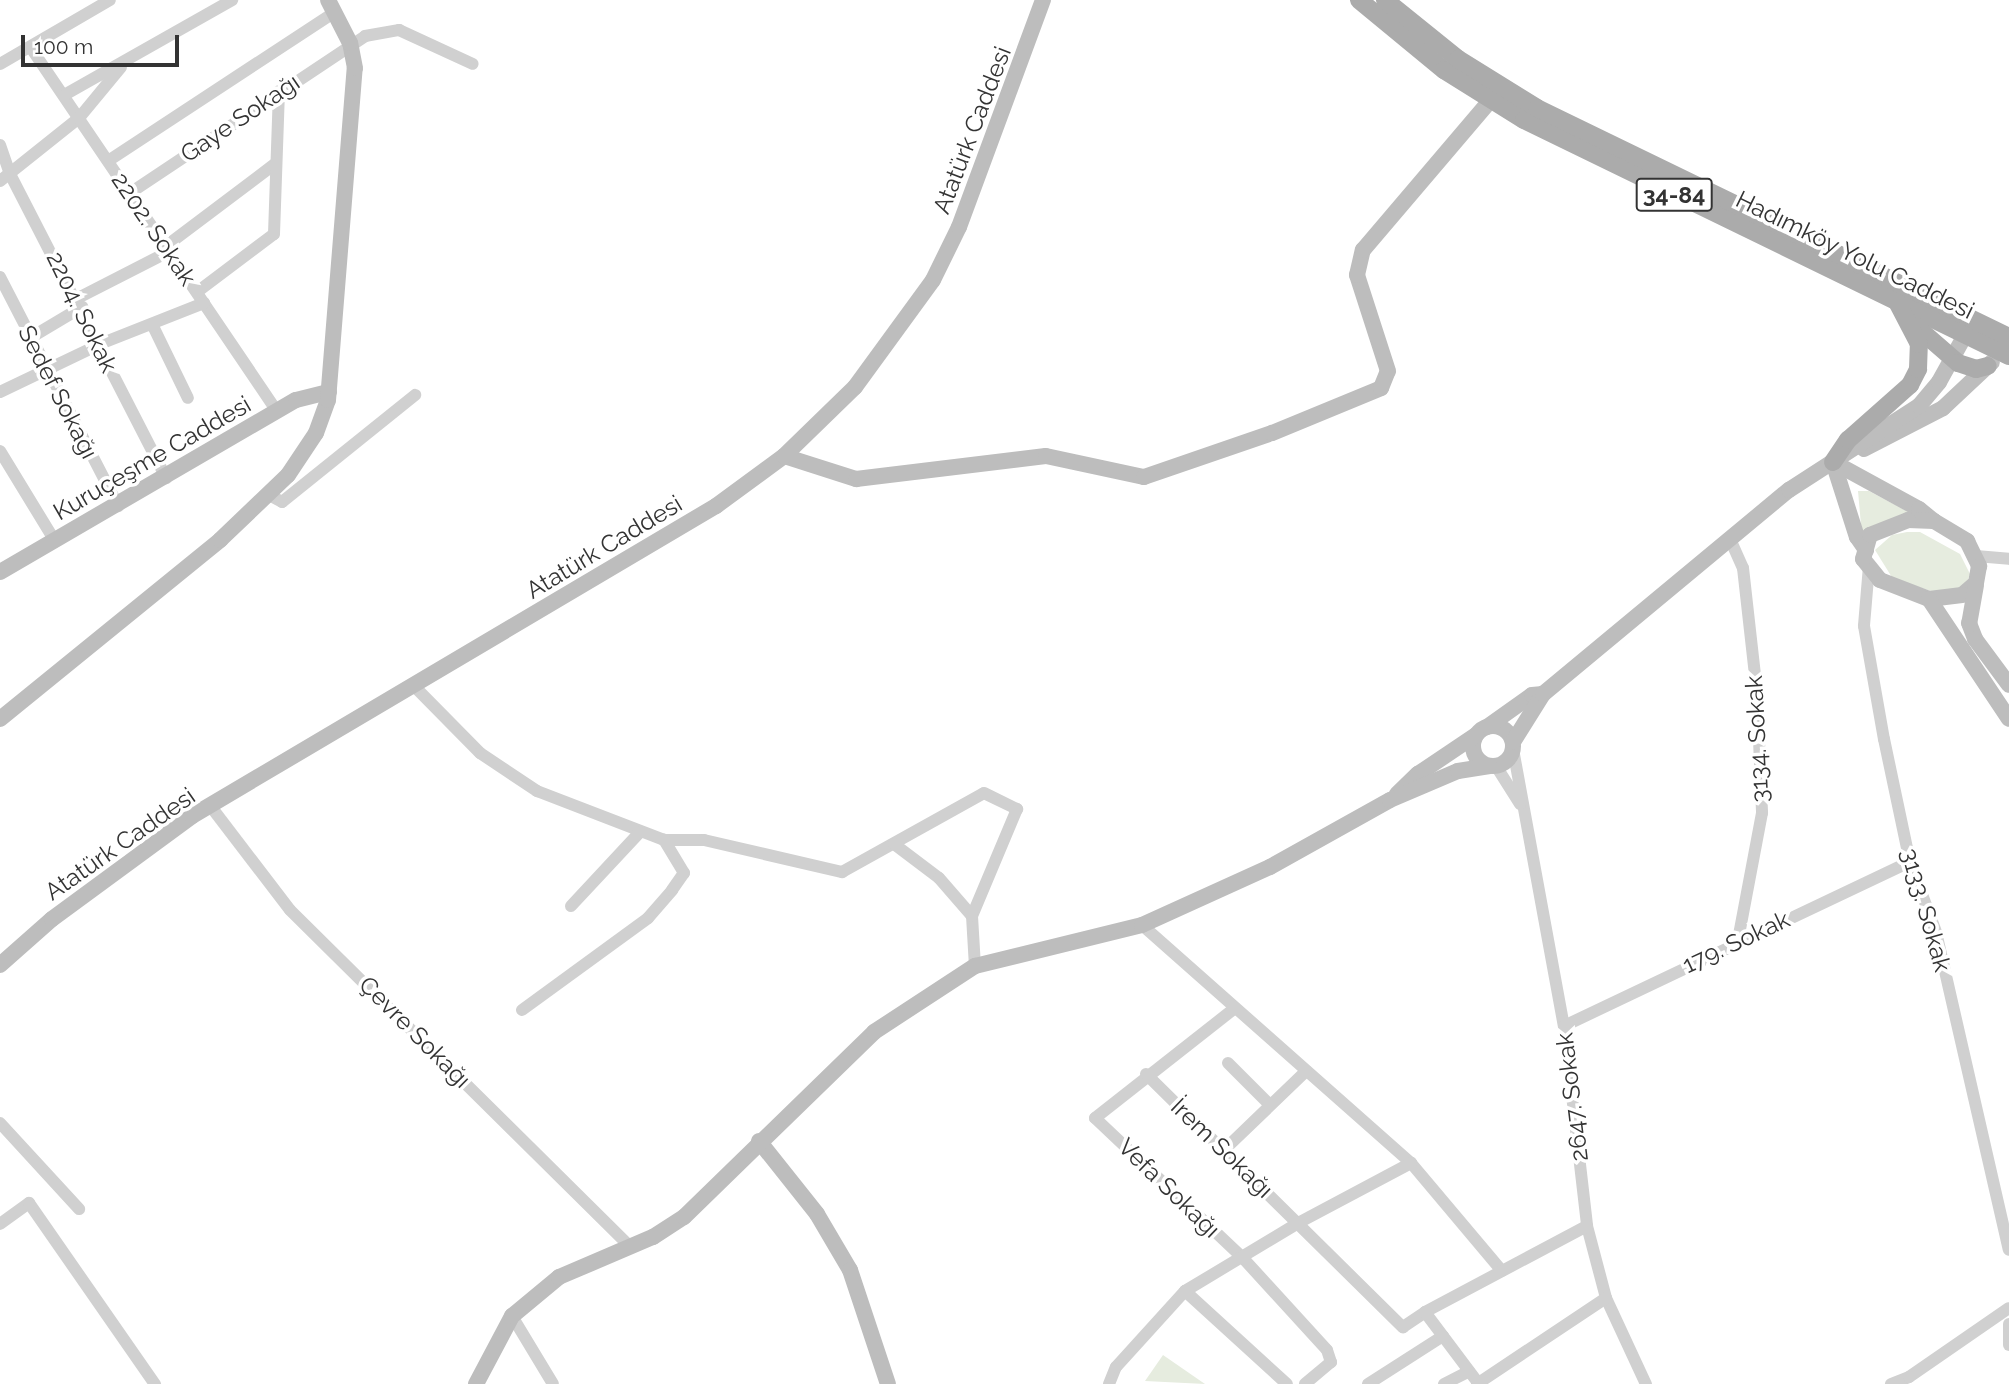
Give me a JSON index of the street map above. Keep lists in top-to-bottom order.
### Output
{
  "streets": {
    "main road": [
      "Atatürk Caddesi",
      "34-84",
      "Hadımköy Yolu Caddesi",
      "Kuruçeşme Caddesi"
    ],
    "street": [
      "Gaye Sokağı",
      "2202. Sokak",
      "2204. Sokak",
      "Sedef Sokağı",
      "3134. Sokak",
      "3133. Sokak",
      "179. Sokak",
      "Çevre Sokağı",
      "2647. Sokak",
      "İrem Sokağı",
      "Vefa Sokağı"
    ]
  },
  "crossings": [
    ["Gaye Sokağı", "2202. Sokak"],
    ["Atatürk Caddesi", "Çevre Sokağı"],
    ["2202. Sokak", "Kuruçeşme Caddesi"],
    ["2204. Sokak", "Kuruçeşme Caddesi"],
    ["Sedef Sokağı", "Kuruçeşme Caddesi"],
    ["3134. Sokak", "179. Sokak"],
    ["3133. Sokak", "179. Sokak"],
    ["179. Sokak", "2647. Sokak"],
    ["İrem Sokağı", "Vefa Sokağı"]
  ],
  "scale_bar": "100 m"
}
